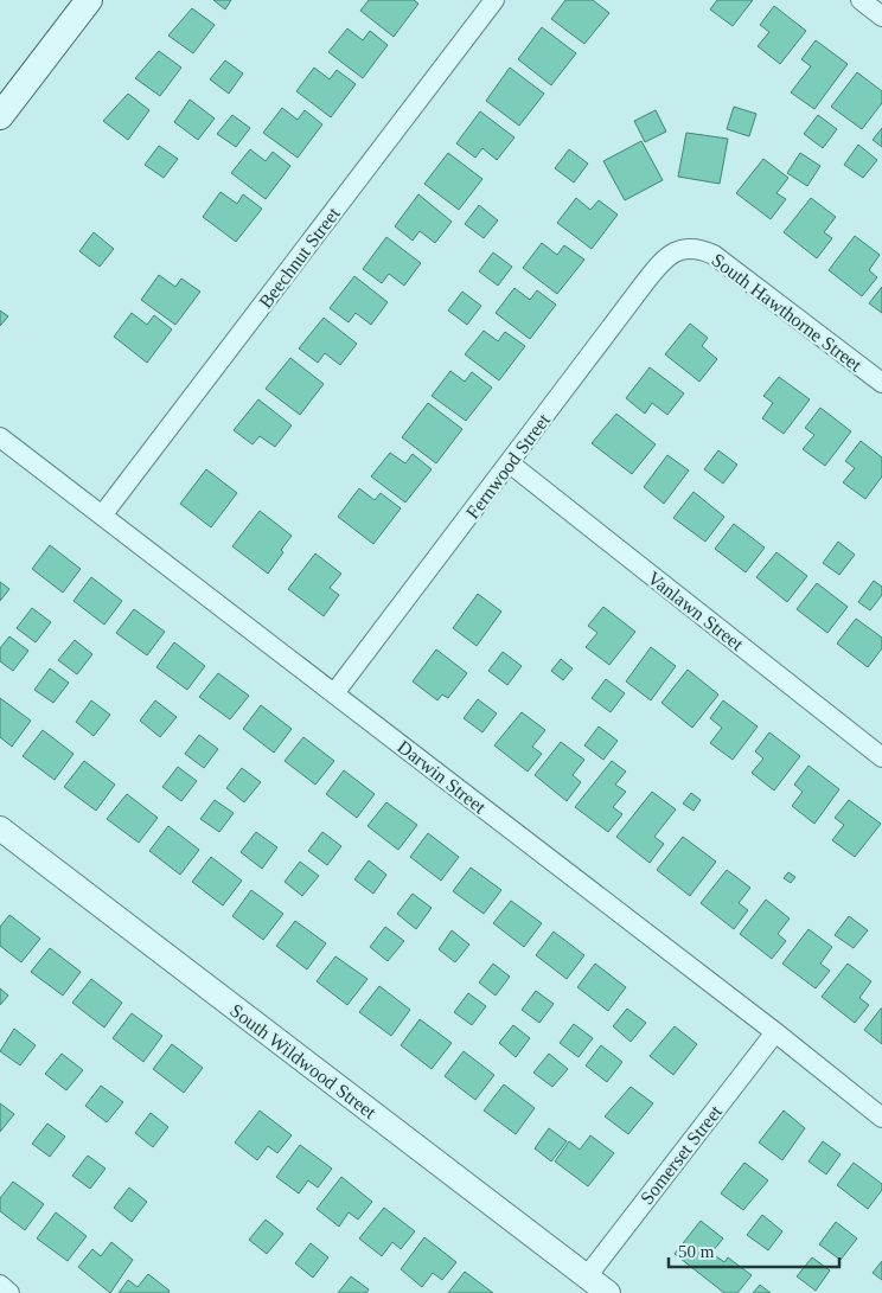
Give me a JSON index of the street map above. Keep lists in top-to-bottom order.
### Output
{
  "streets": {
    "street": [
      "Beechnut Street",
      "South Hawthorne Street",
      "Fernwood Street",
      "Vanlawn Street",
      "Darwin Street",
      "South Wildwood Street",
      "Somerset Street"
    ]
  },
  "crossings": [
    ["Beechnut Street", "Darwin Street"],
    ["South Hawthorne Street", "Fernwood Street"],
    ["Fernwood Street", "Vanlawn Street"],
    ["Fernwood Street", "Darwin Street"],
    ["Darwin Street", "Somerset Street"],
    ["South Wildwood Street", "Somerset Street"]
  ],
  "scale_bar": "50 m"
}
